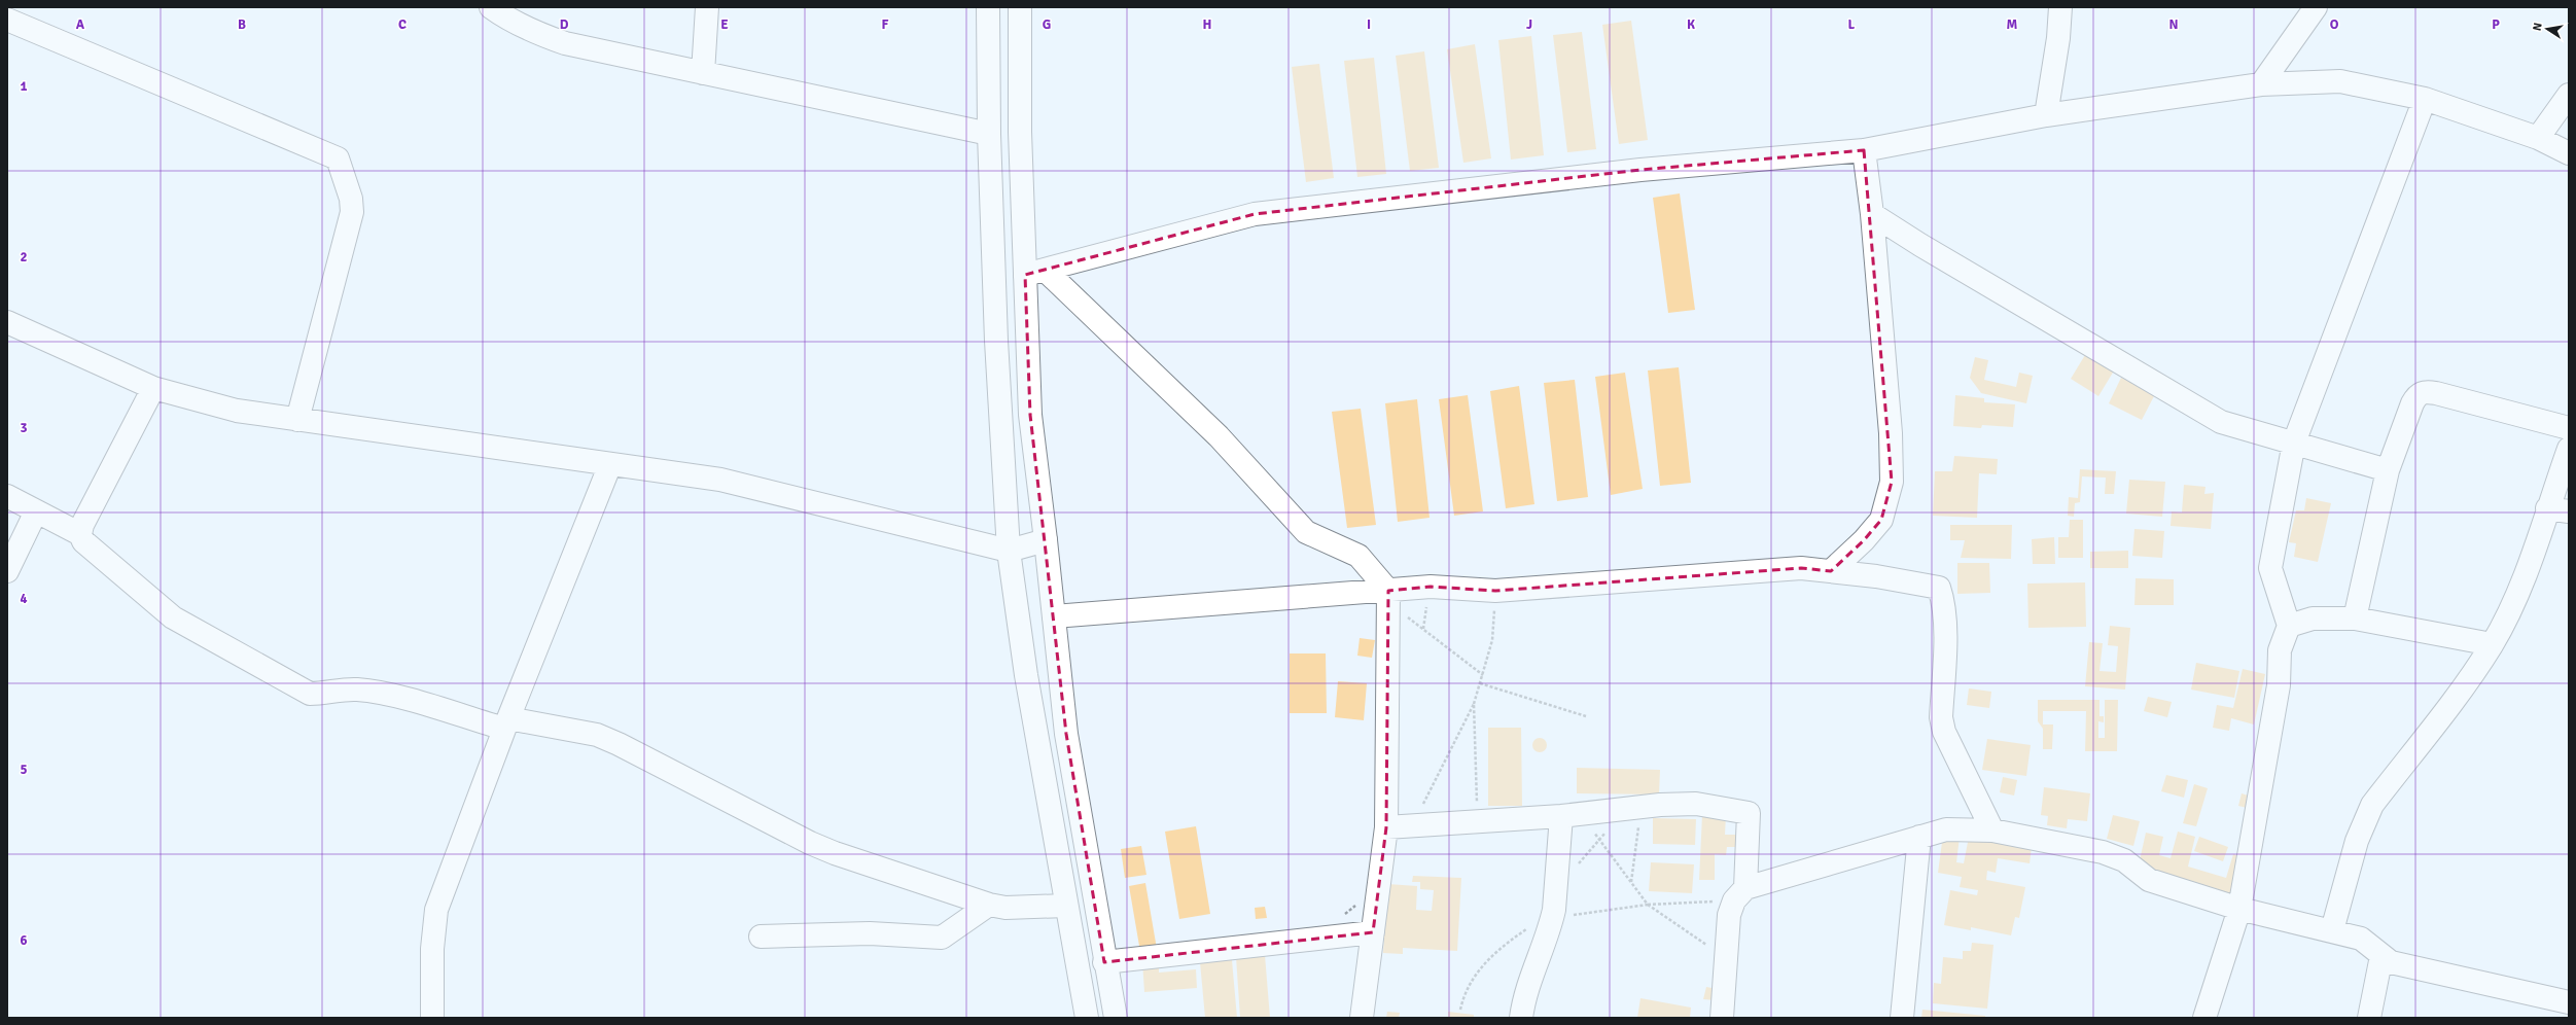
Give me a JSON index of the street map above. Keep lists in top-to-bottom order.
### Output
{
  "north": "left",
  "grid": {
    "columns": [
      "A",
      "B",
      "C",
      "D",
      "E",
      "F",
      "G",
      "H",
      "I",
      "J",
      "K",
      "L",
      "M",
      "N",
      "O",
      "P"
    ],
    "rows": [
      "1",
      "2",
      "3",
      "4",
      "5",
      "6"
    ]
  }
}
